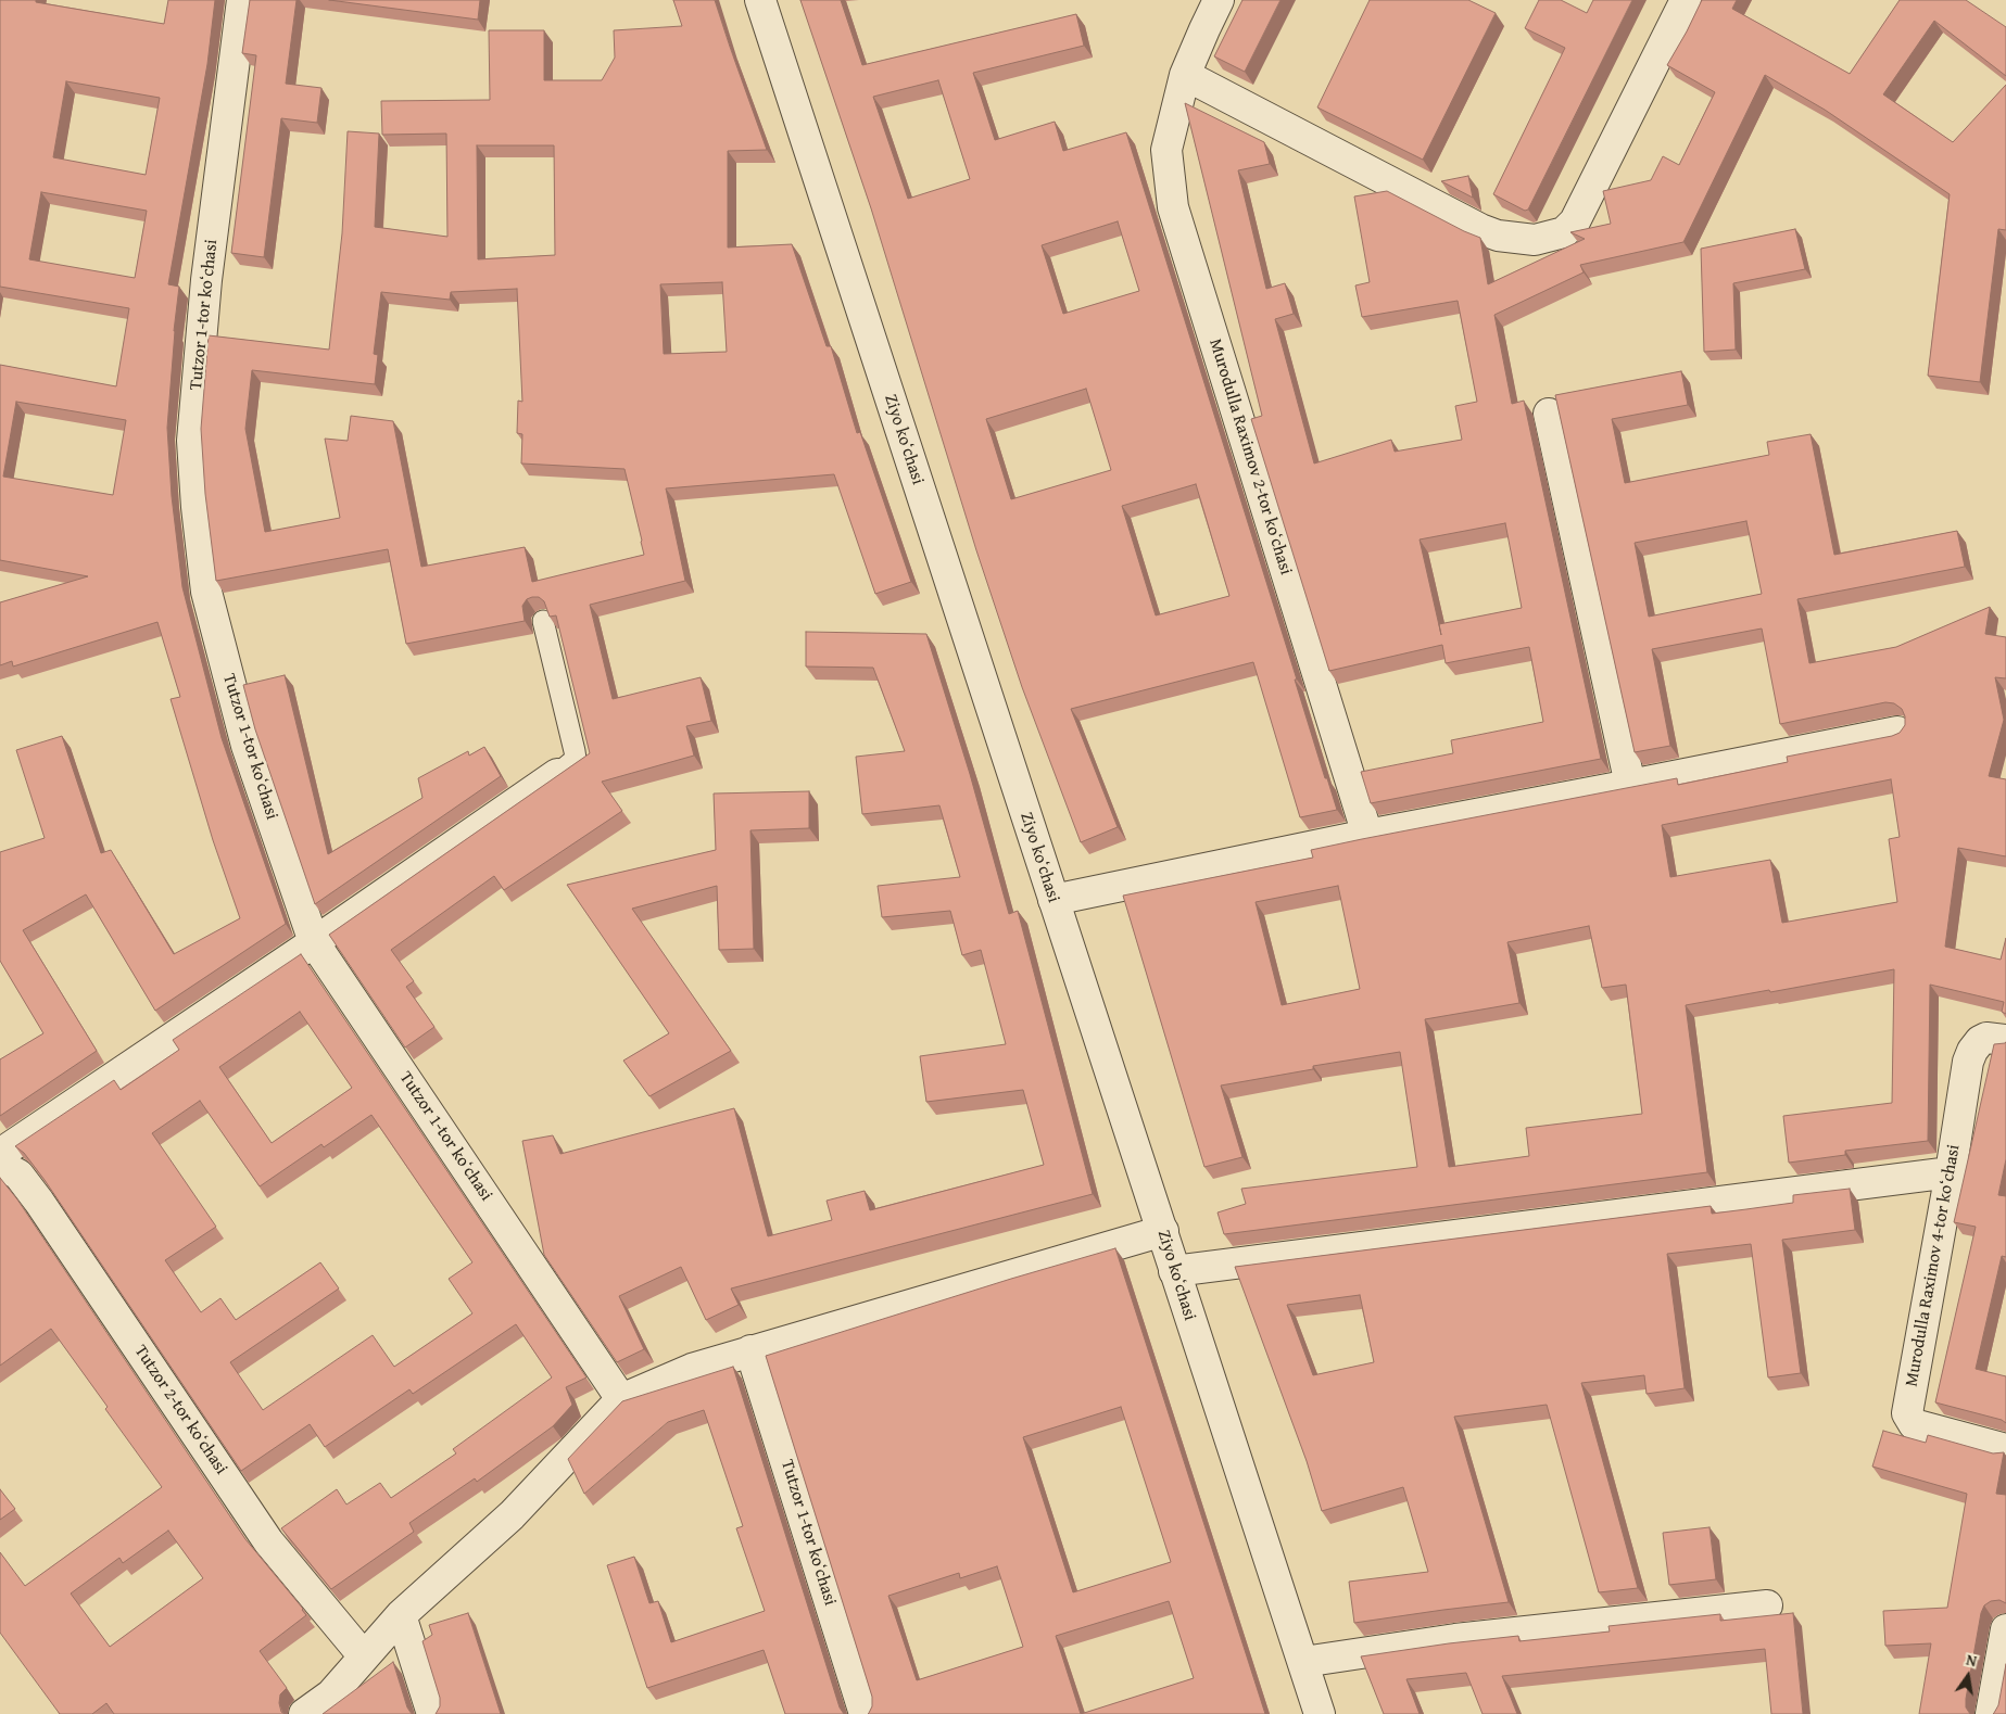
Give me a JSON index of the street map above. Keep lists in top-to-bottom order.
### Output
{
  "streets": {
    "street": [
      "Tutzor 1-tor koʻchasi",
      "Ziyo koʻchasi",
      "Murodulla Raximov 2-tor koʻchasi",
      "Murodulla Raximov 4-tor koʻchasi",
      "Tutzor 2-tor koʻchasi"
    ]
  },
  "north": "top"
}
